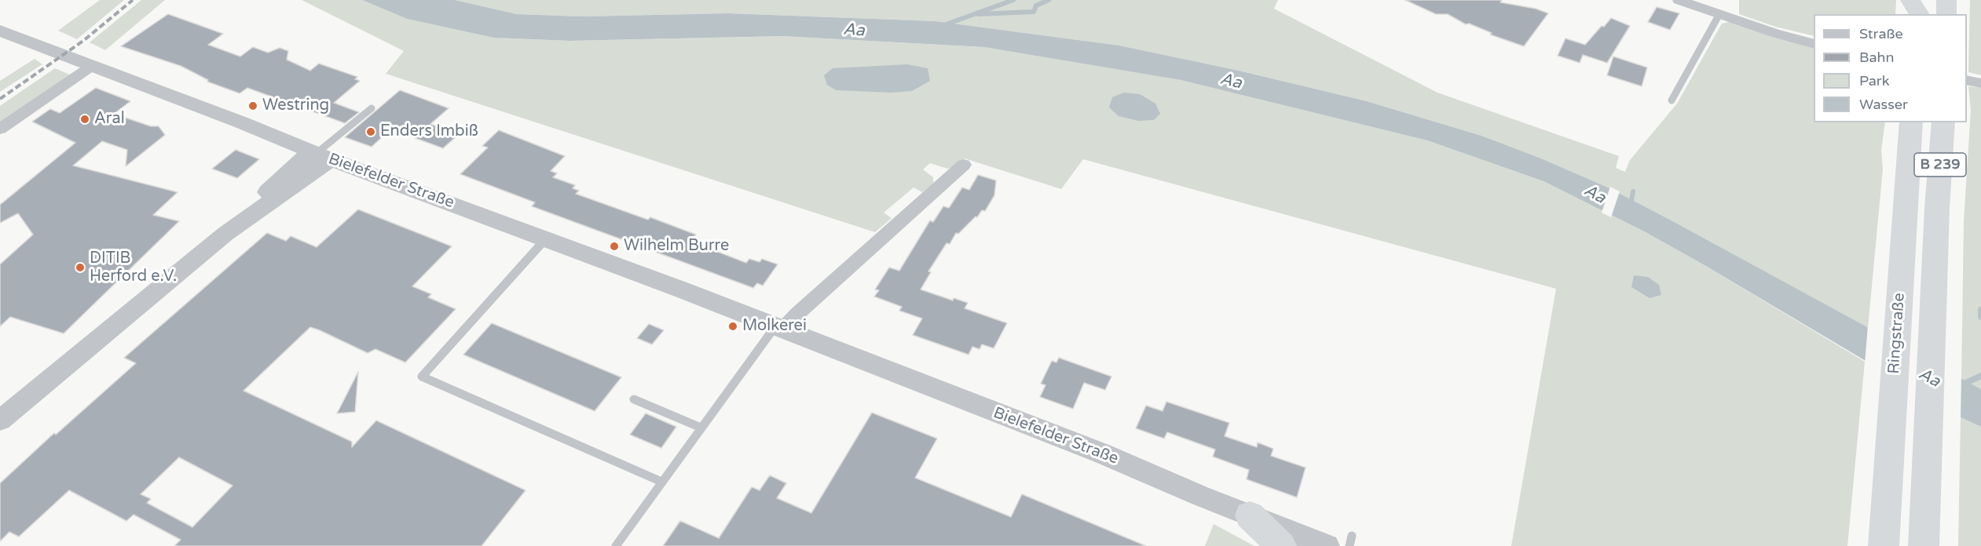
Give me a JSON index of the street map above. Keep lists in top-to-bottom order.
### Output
{
  "streets": {
    "highway": ["B 239", "Ringstraße"],
    "street": ["Bielefelder Straße"]
  },
  "water": ["Aa"],
  "places": [
    "Westring",
    "Aral",
    "Enders Imbiß",
    "Wilhelm Burre",
    "DITIB Herford e.V.",
    "Molkerei"
  ],
  "legend": [
    "Straße",
    "Bahn",
    "Park",
    "Wasser"
  ]
}
